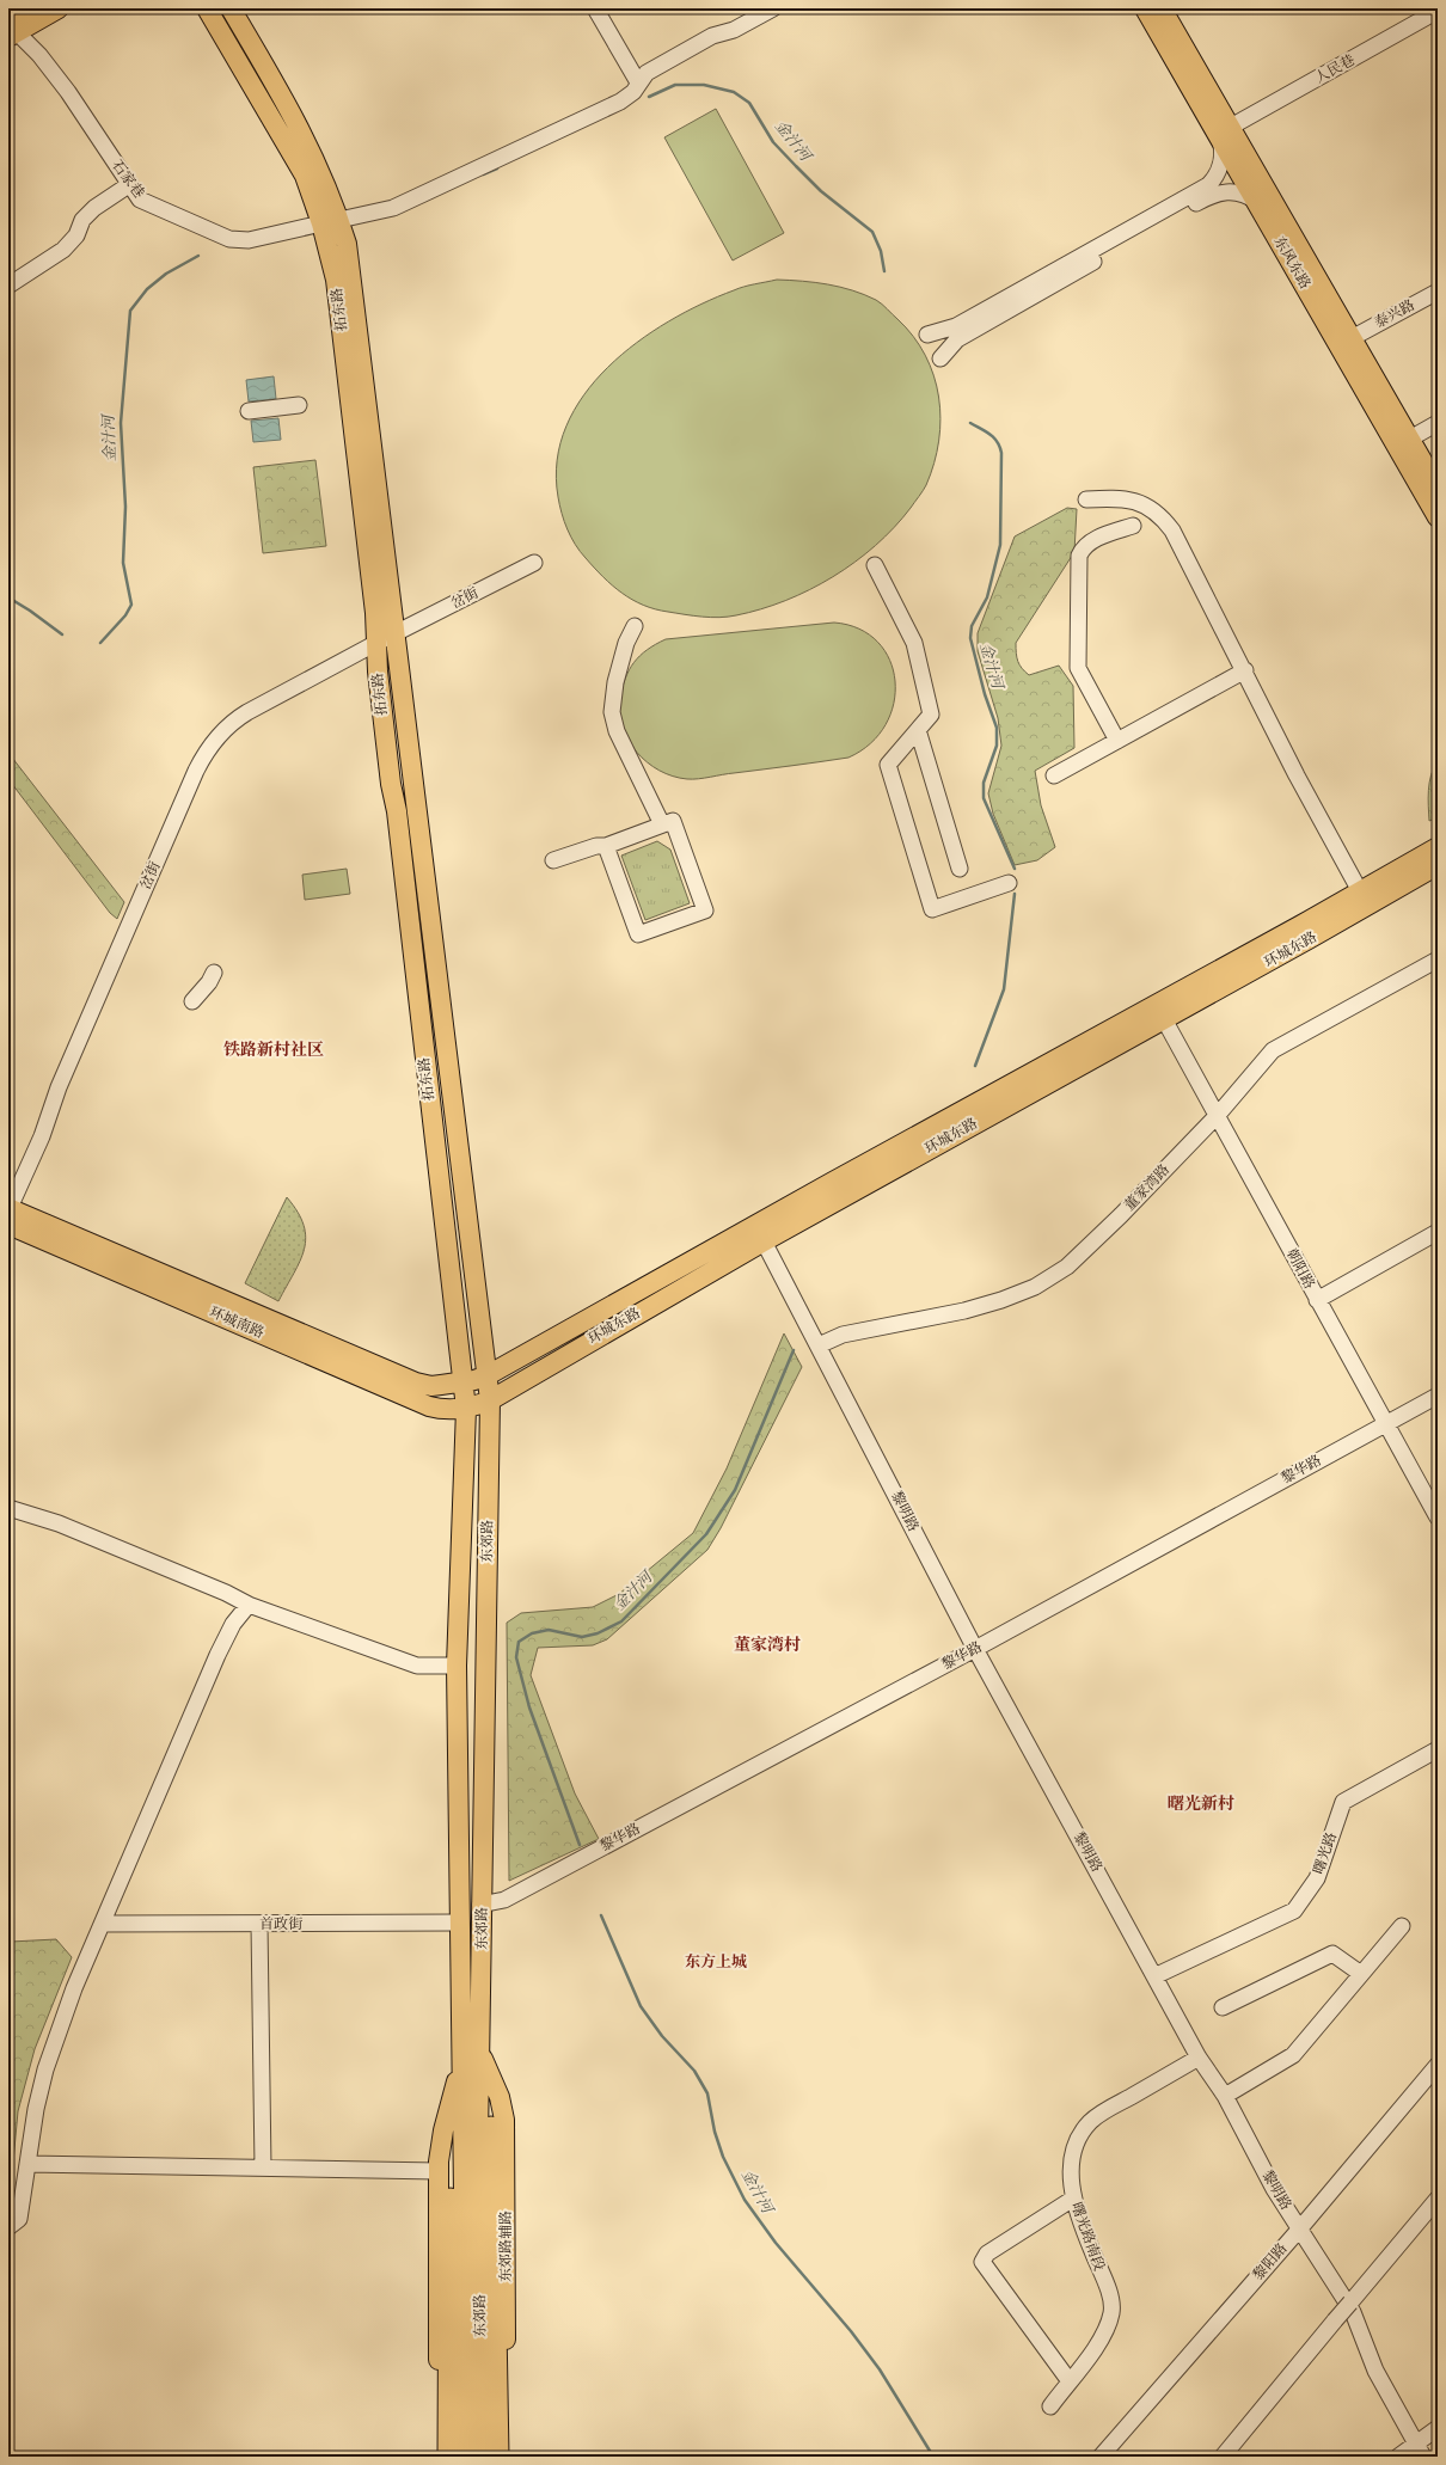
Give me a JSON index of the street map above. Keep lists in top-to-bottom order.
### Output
{
  "streets": {
    "main road": [
      "东风东路",
      "拓东路",
      "环城东路",
      "环城南路",
      "东郊路",
      "东郊路辅路"
    ],
    "street": [
      "人民巷",
      "石家巷",
      "泰兴路",
      "岔街",
      "董家湾路",
      "朝阳路",
      "黎华路",
      "黎明路",
      "曙光路",
      "首政街",
      "曙光路南段",
      "黎阳路"
    ]
  },
  "crossings": [
    ["人民巷", "东风东路"],
    ["石家巷", "拓东路"],
    ["东风东路", "泰兴路"],
    ["拓东路", "岔街"],
    ["拓东路", "环城东路"],
    ["拓东路", "环城南路"],
    ["拓东路", "东郊路"],
    ["岔街", "环城南路"],
    ["环城东路", "朝阳路"],
    ["环城东路", "环城南路"],
    ["环城东路", "黎明路"],
    ["环城东路", "东郊路"],
    ["董家湾路", "朝阳路"],
    ["董家湾路", "黎明路"],
    ["朝阳路", "黎华路"],
    ["环城南路", "东郊路"],
    ["黎华路", "黎明路"],
    ["黎华路", "东郊路"],
    ["黎明路", "曙光路"],
    ["黎明路", "曙光路南段"],
    ["黎明路", "黎阳路"],
    ["东郊路", "首政街"],
    ["东郊路", "东郊路辅路"]
  ],
  "districts": [
    "铁路新村社区",
    "董家湾村",
    "曙光新村",
    "东方上城"
  ],
  "water": ["金汁河"]
}
